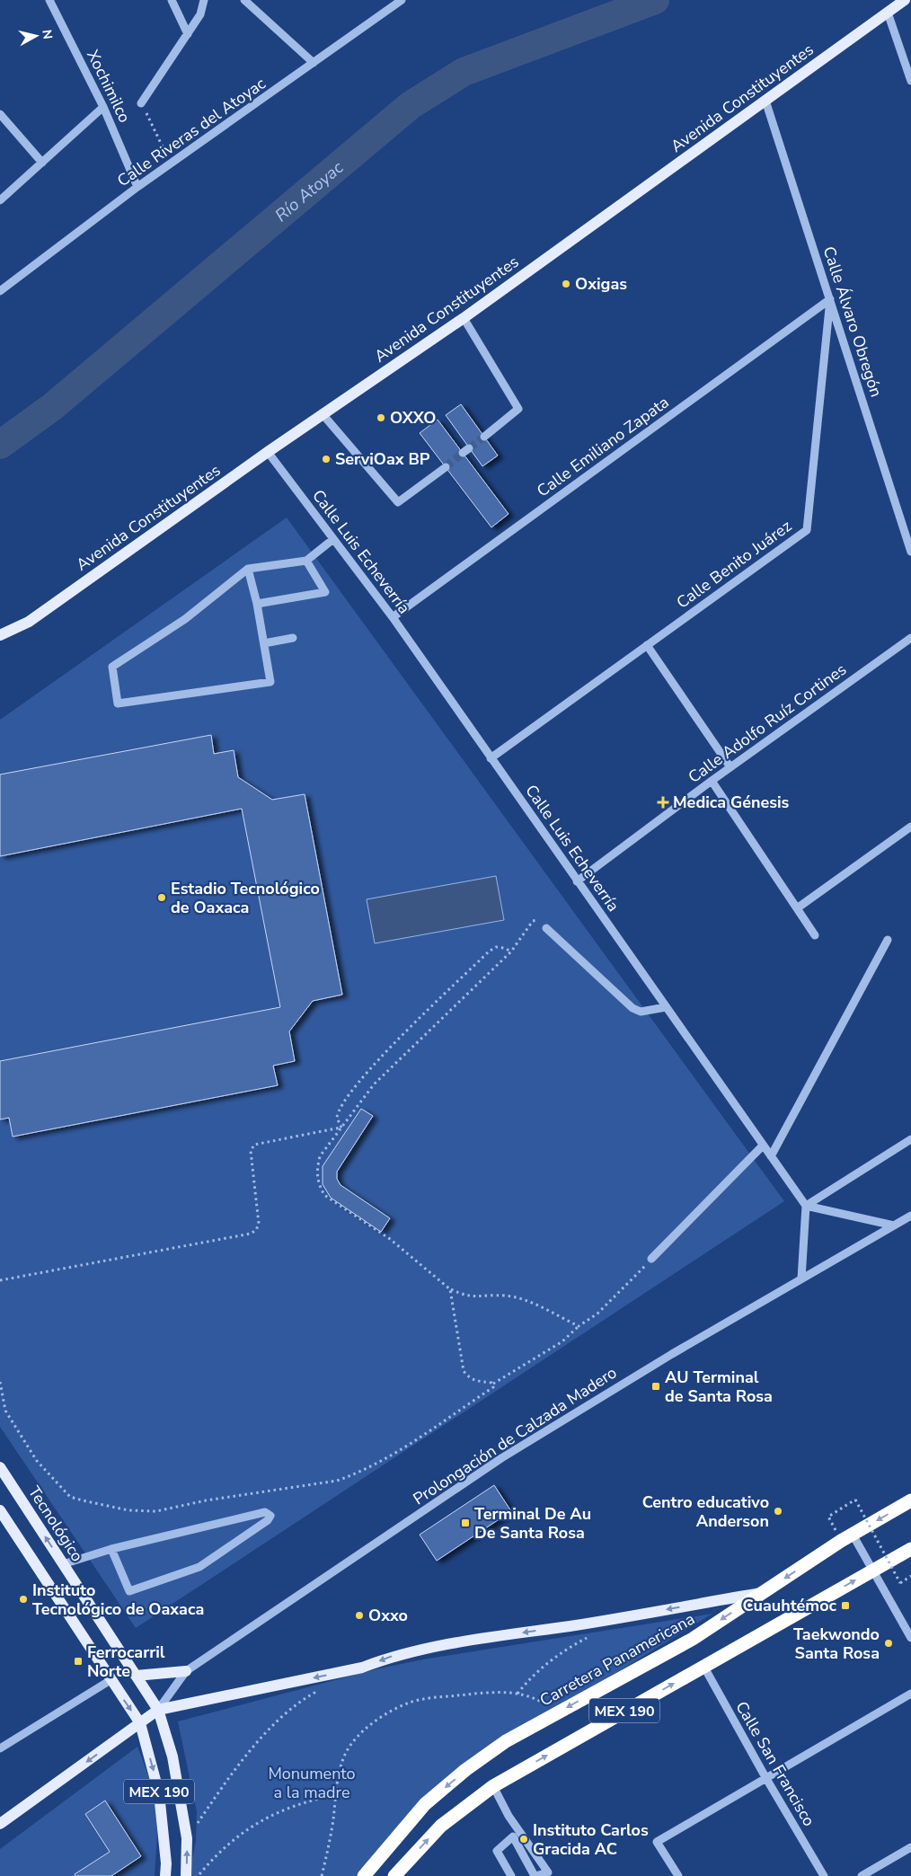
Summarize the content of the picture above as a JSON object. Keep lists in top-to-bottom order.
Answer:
{
  "streets": {
    "highway": ["Carretera Panamericana", "MEX 190"],
    "main road": ["Avenida Constituyentes", "Tecnológico"],
    "street": [
      "Xochimilco",
      "Calle Riveras del Atoyac",
      "Calle Álvaro Obregón",
      "Calle Emiliano Zapata",
      "Calle Luis Echeverría",
      "Calle Benito Juárez",
      "Calle Adolfo Ruíz Cortines",
      "Prolongación de Calzada Madero",
      "Calle San Francisco"
    ]
  },
  "crossings": [
    ["Xochimilco", "Calle Riveras del Atoyac"],
    ["Avenida Constituyentes", "Calle Álvaro Obregón"],
    ["Avenida Constituyentes", "Calle Luis Echeverría"],
    ["Calle Álvaro Obregón", "Calle Emiliano Zapata"],
    ["Calle Álvaro Obregón", "Calle Benito Juárez"],
    ["Calle Emiliano Zapata", "Calle Luis Echeverría"],
    ["Calle Emiliano Zapata", "Calle Benito Juárez"],
    ["Calle Luis Echeverría", "Calle Benito Juárez"],
    ["Calle Luis Echeverría", "Calle Adolfo Ruíz Cortines"],
    ["Prolongación de Calzada Madero", "Tecnológico"],
    ["Prolongación de Calzada Madero", "MEX 190"],
    ["Tecnológico", "MEX 190"],
    ["Carretera Panamericana", "MEX 190"],
    ["MEX 190", "Calle San Francisco"]
  ],
  "water": ["Río Atoyac"],
  "parks": ["Monumento a la madre"],
  "places": {
    "other": [
      "Oxigas",
      "OXXO",
      "ServiOax BP",
      "Estadio Tecnológico de Oaxaca",
      "Centro educativo Anderson",
      "Instituto Tecnológico de Oaxaca",
      "Oxxo",
      "Taekwondo Santa Rosa",
      "Instituto Carlos Gracida AC"
    ],
    "health": ["Medica Génesis"],
    "transit": [
      "AU Terminal de Santa Rosa",
      "Terminal De Au De Santa Rosa",
      "Cuauhtémoc",
      "Ferrocarril Norte"
    ]
  },
  "north": "right"
}
